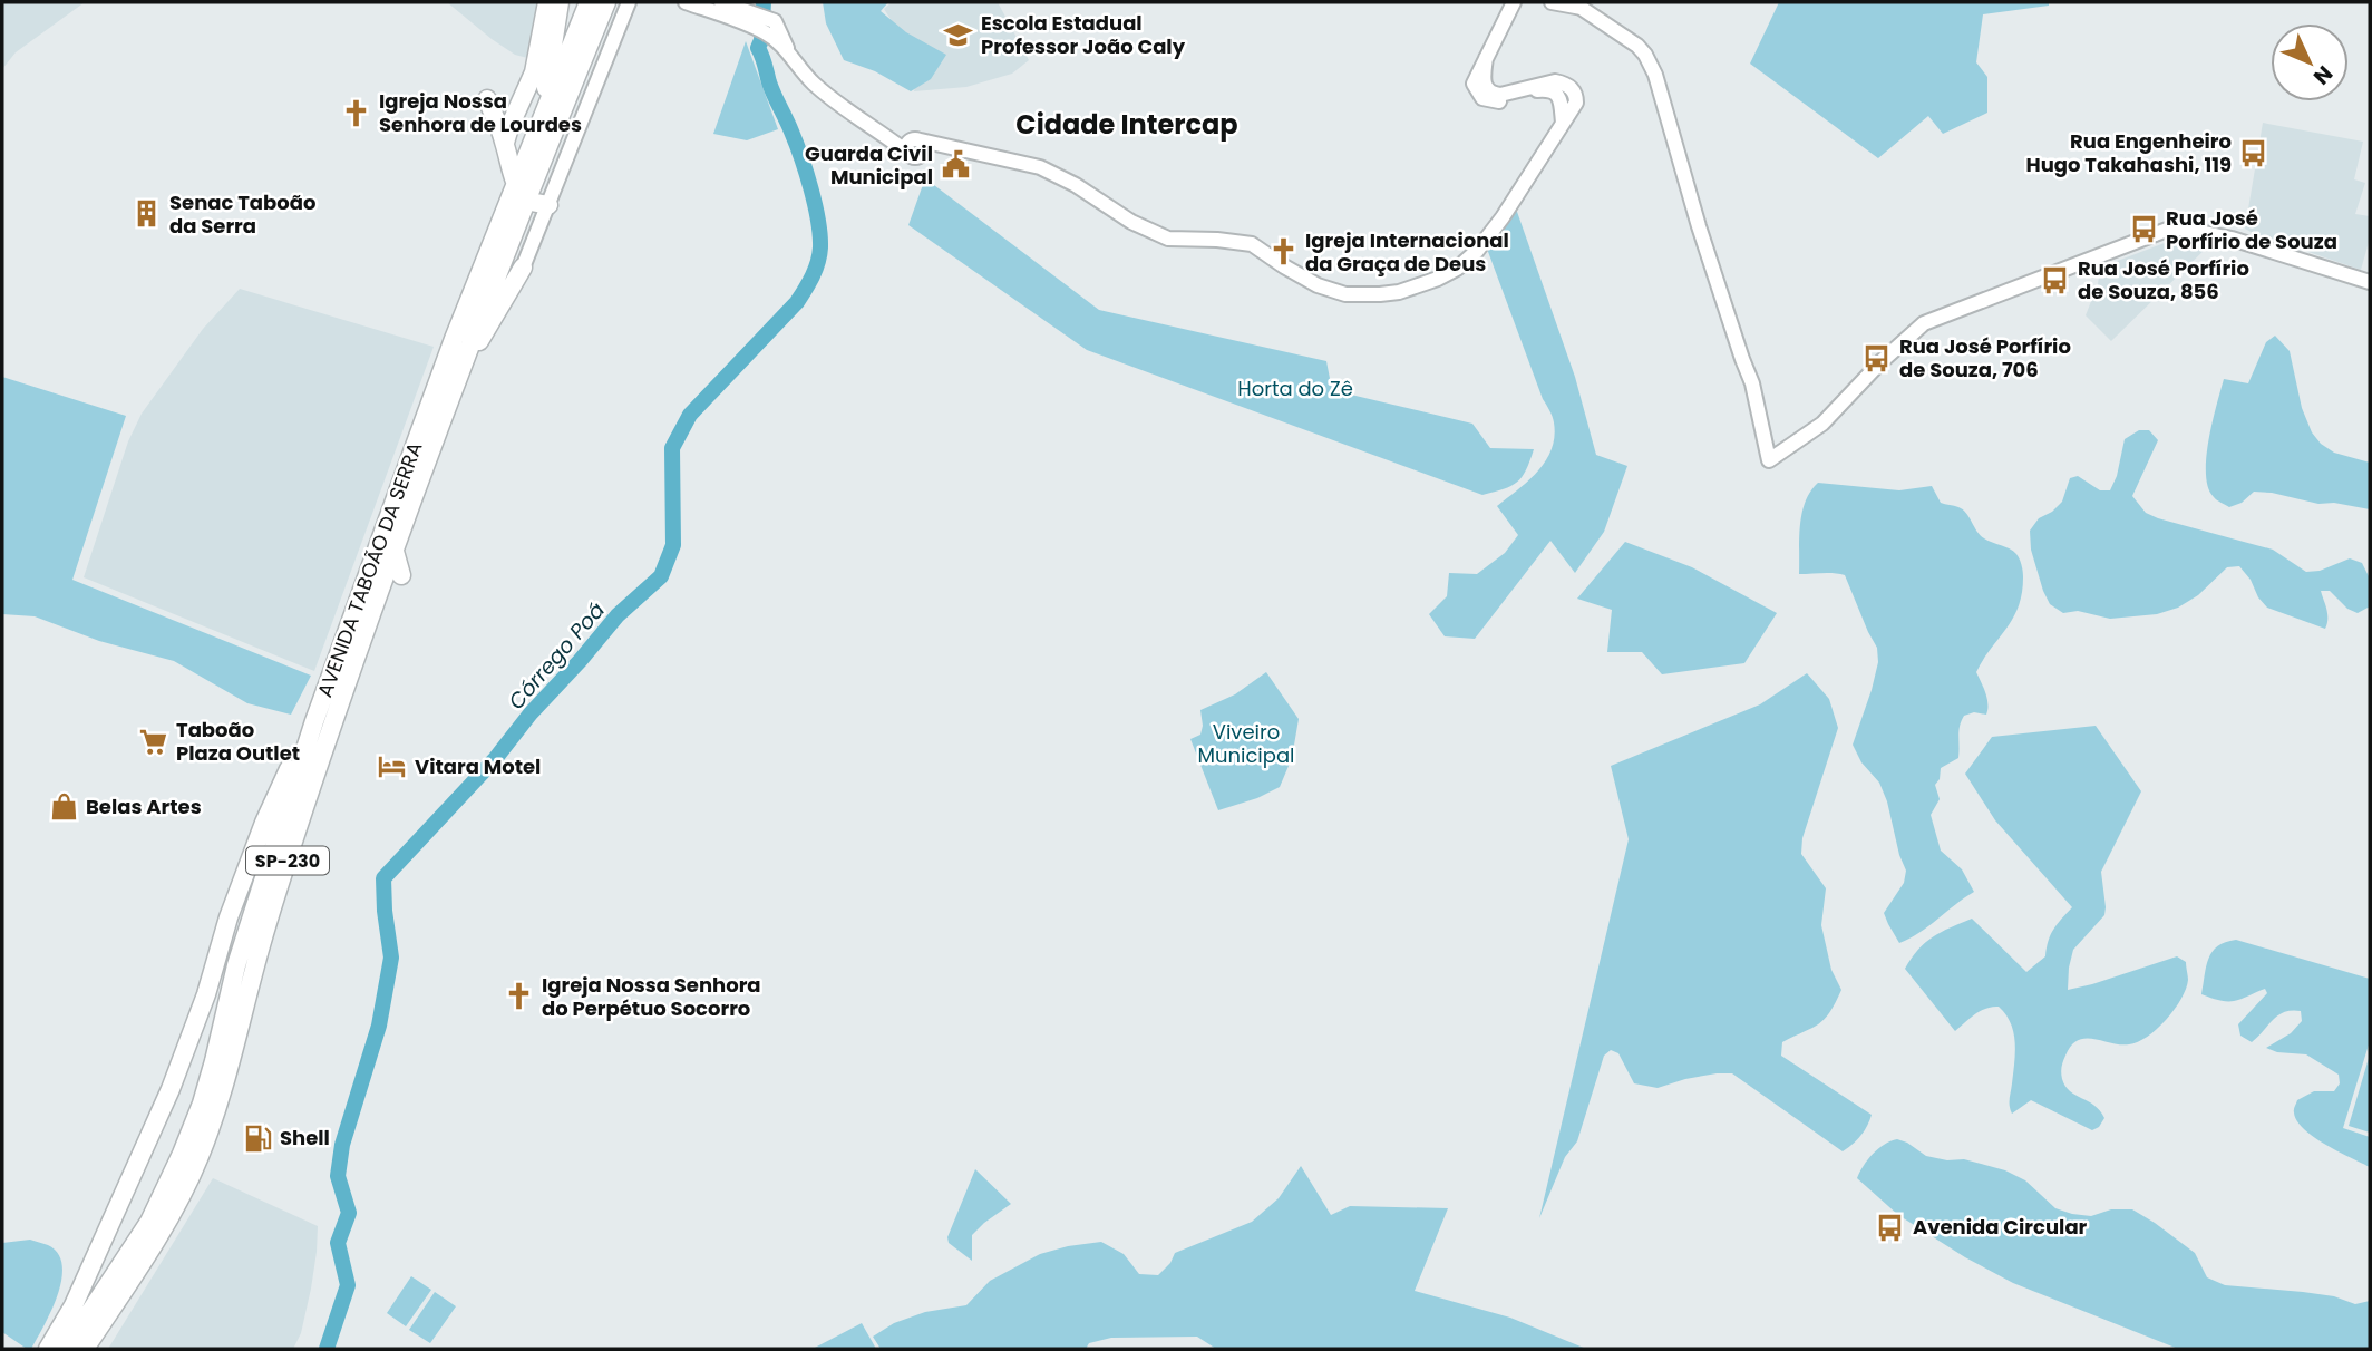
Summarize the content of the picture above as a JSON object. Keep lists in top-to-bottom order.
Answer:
{
  "streets": {
    "highway": ["AVENIDA TABOÃO DA SERRA", "SP-230"]
  },
  "districts": ["Cidade Intercap"],
  "water": ["Córrego Poá"],
  "parks": ["Horta do Zê", "Viveiro Municipal"],
  "places": {
    "school or university": ["Escola Estadual Professor João Caly"],
    "church": ["Igreja Nossa Senhora de Lourdes", "Igreja Internacional da Graça de Deus", "Igreja Nossa Senhora do Perpétuo Socorro"],
    "bus stop": [
      "Rua Engenheiro Hugo Takahashi, 119",
      "Rua José Porfírio de Souza",
      "Rua José Porfírio de Souza, 856",
      "Rua José Porfírio de Souza, 706",
      "Avenida Circular"
    ],
    "public building": ["Guarda Civil Municipal"],
    "building": ["Senac Taboão da Serra"],
    "supermarket": ["Taboão Plaza Outlet"],
    "hotel": ["Vitara Motel"],
    "shop": ["Belas Artes"],
    "fuel station": ["Shell"]
  },
  "north": "bottom right"
}
